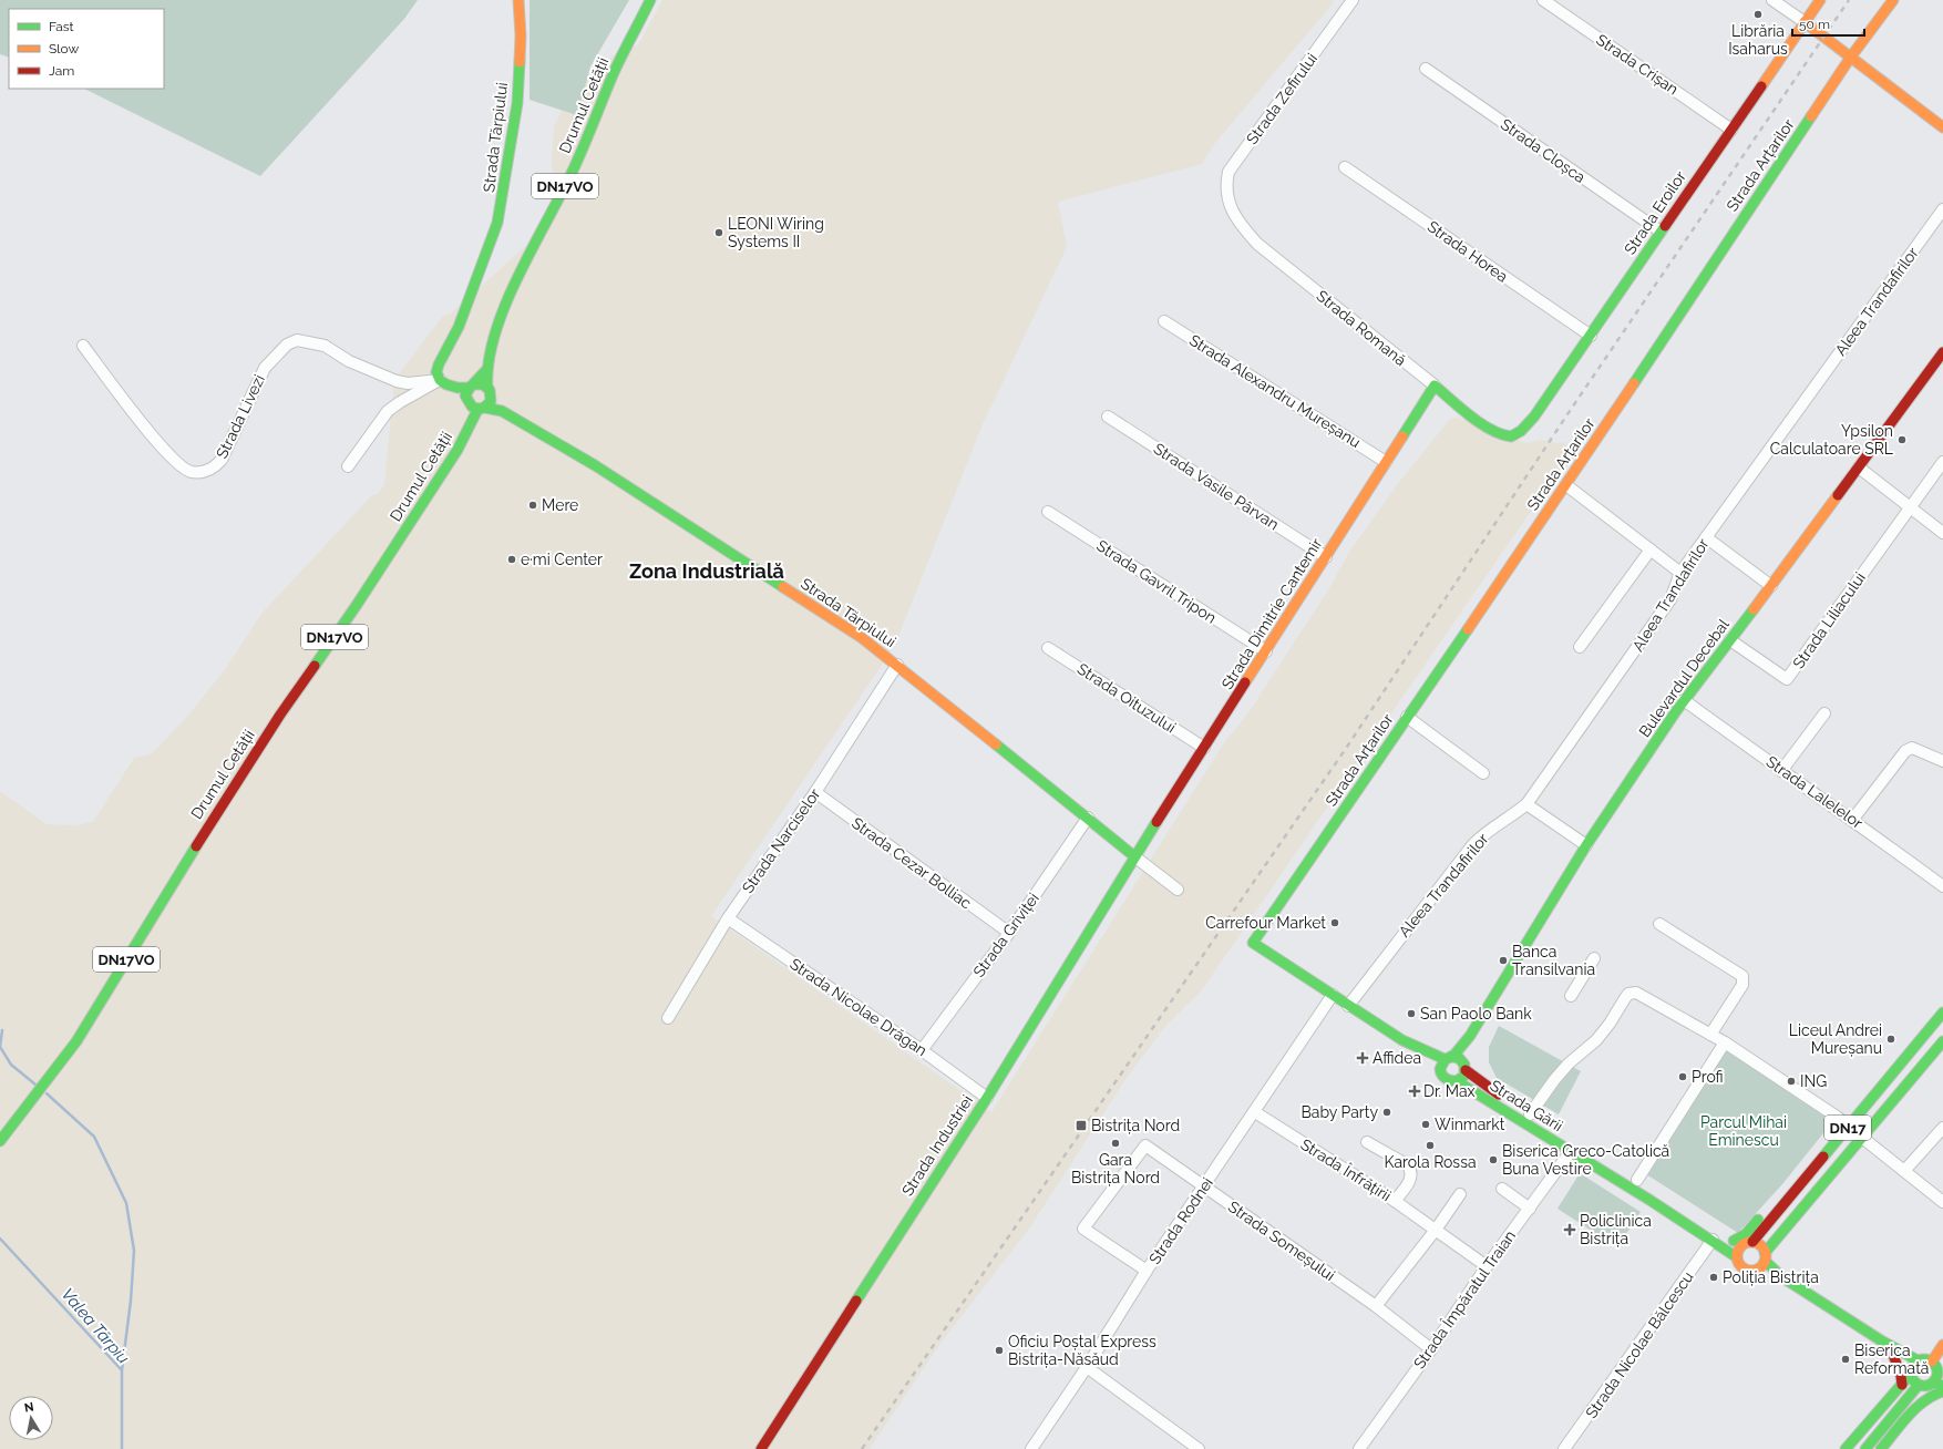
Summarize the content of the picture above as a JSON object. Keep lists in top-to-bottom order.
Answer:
{
  "streets": {
    "main road": [
      "Drumul Cetății",
      "Strada Tărpiului",
      "Strada Arțarilor",
      "DN17VO",
      "Strada Eroilor",
      "Strada Romană",
      "Strada Dimitrie Cantemir",
      "Bulevardul Decebal",
      "Strada Gării",
      "DN17",
      "Strada Industriei"
    ],
    "street": [
      "Strada Crișan",
      "Strada Zefirului",
      "Strada Cloșca",
      "Strada Horea",
      "Aleea Trandafirilor",
      "Strada Alexandru Mureșanu",
      "Strada Livezi",
      "Strada Vasile Pârvan",
      "Strada Gavril Tripon",
      "Strada Liliacului",
      "Strada Oituzului",
      "Strada Lalelelor",
      "Strada Narciselor",
      "Strada Cezar Bolliac",
      "Strada Griviței",
      "Strada Nicolae Drăgan",
      "Strada Înfrățirii",
      "Strada Rodnei",
      "Strada Someșului",
      "Strada Împăratul Traian",
      "Strada Nicolae Bălcescu"
    ]
  },
  "crossings": [
    ["Strada Crișan", "Strada Eroilor"],
    ["Strada Zefirului", "Strada Romană"],
    ["Drumul Cetății", "Strada Tărpiului"],
    ["Drumul Cetății", "DN17VO"],
    ["Drumul Cetății", "Strada Livezi"],
    ["Strada Tărpiului", "DN17VO"],
    ["Strada Tărpiului", "Strada Livezi"],
    ["Strada Tărpiului", "Strada Dimitrie Cantemir"],
    ["Strada Tărpiului", "Strada Narciselor"],
    ["Strada Tărpiului", "Strada Griviței"],
    ["Strada Tărpiului", "Strada Industriei"],
    ["Strada Cloșca", "Strada Eroilor"],
    ["Strada Arțarilor", "Strada Gării"],
    ["DN17VO", "Strada Livezi"],
    ["Strada Eroilor", "Strada Horea"],
    ["Strada Eroilor", "Strada Romană"],
    ["Aleea Trandafirilor", "Strada Gării"],
    ["Strada Romană", "Strada Dimitrie Cantemir"],
    ["Strada Alexandru Mureșanu", "Strada Dimitrie Cantemir"],
    ["Strada Vasile Pârvan", "Strada Dimitrie Cantemir"],
    ["Strada Gavril Tripon", "Strada Dimitrie Cantemir"],
    ["Strada Dimitrie Cantemir", "Strada Oituzului"],
    ["Strada Dimitrie Cantemir", "Strada Industriei"],
    ["Strada Liliacului", "Bulevardul Decebal"],
    ["Bulevardul Decebal", "Strada Lalelelor"],
    ["Bulevardul Decebal", "Strada Gării"],
    ["Strada Narciselor", "Strada Cezar Bolliac"],
    ["Strada Narciselor", "Strada Nicolae Drăgan"],
    ["Strada Cezar Bolliac", "Strada Griviței"],
    ["Strada Griviței", "Strada Nicolae Drăgan"],
    ["Strada Nicolae Drăgan", "Strada Industriei"],
    ["Strada Gării", "DN17"],
    ["Strada Gării", "Strada Rodnei"],
    ["Strada Gării", "Strada Împăratul Traian"],
    ["Strada Gării", "Strada Nicolae Bălcescu"],
    ["Strada Înfrățirii", "Strada Rodnei"],
    ["Strada Înfrățirii", "Strada Împăratul Traian"],
    ["Strada Rodnei", "Strada Someșului"],
    ["Strada Someșului", "Strada Împăratul Traian"]
  ],
  "districts": ["Zona Industrială"],
  "water": ["Valea Tărpiu"],
  "parks": ["Parcul Mihai Eminescu"],
  "places": {
    "other": [
      "Librăria Isaharus",
      "LEONI Wiring Systems II",
      "Ypsilon Calculatoare SRL",
      "Mere",
      "e·mi Center",
      "Carrefour Market",
      "Banca Transilvania",
      "San Paolo Bank",
      "Liceul Andrei Mureșanu",
      "Profi",
      "ING",
      "Baby Party",
      "Winmarkt",
      "Gara Bistrița Nord",
      "Karola Rossa",
      "Biserica Greco-Catolică Buna Vestire",
      "Poliția Bistrița",
      "Oficiu Poștal Express Bistrița-Năsăud",
      "Biserica Reformată"
    ],
    "health": ["Affidea", "Dr. Max", "Policlinica Bistrița"],
    "transit": ["Bistrița Nord"]
  },
  "legend": ["Fast", "Slow", "Jam"],
  "scale_bar": "50 m",
  "north": "top"
}
